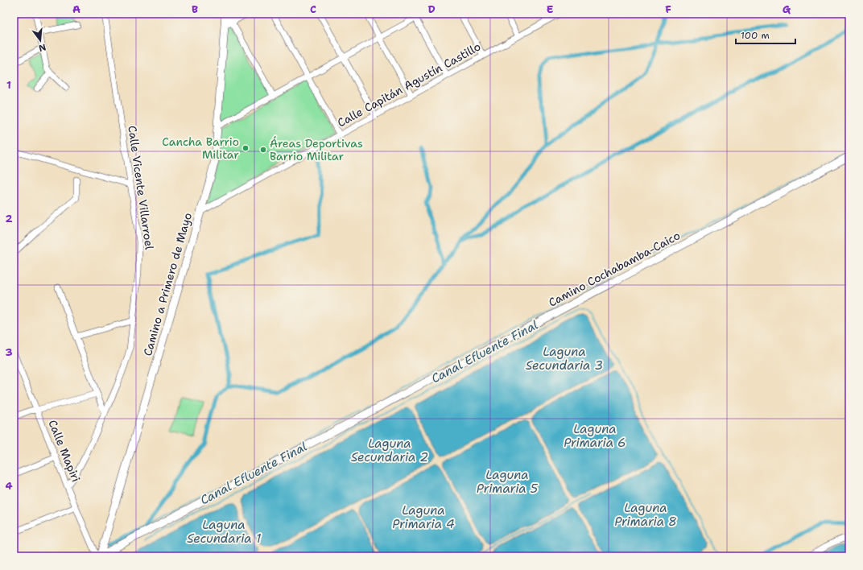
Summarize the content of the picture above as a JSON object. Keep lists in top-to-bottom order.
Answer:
{
  "streets": {
    "main road": ["Camino Cochabamba-Caico", "Camino a Primero de Mayo"],
    "street": ["Calle Capitán Agustín Castillo", "Calle Vicente Villarroel", "Calle Mapiri"]
  },
  "crossings": [
    ["Calle Capitán Agustín Castillo", "Camino a Primero de Mayo"],
    ["Calle Vicente Villarroel", "Calle Mapiri"],
    ["Camino Cochabamba-Caico", "Camino a Primero de Mayo"],
    ["Camino Cochabamba-Caico", "Calle Mapiri"],
    ["Camino a Primero de Mayo", "Calle Mapiri"]
  ],
  "water": [
    "Canal Efluente Final",
    "Laguna Secundaria 3",
    "Laguna Primaria 6",
    "Laguna Secundaria 2",
    "Laguna Primaria 5",
    "Laguna Primaria 8",
    "Laguna Primaria 4",
    "Laguna Secundaria 1"
  ],
  "places": ["Cancha Barrio Militar", "Áreas Deportivas Barrio Militar"],
  "scale_bar": "100 m",
  "north": "bottom",
  "grid": {
    "columns": [
      "A",
      "B",
      "C",
      "D",
      "E",
      "F",
      "G"
    ],
    "rows": [
      "1",
      "2",
      "3",
      "4"
    ]
  }
}
